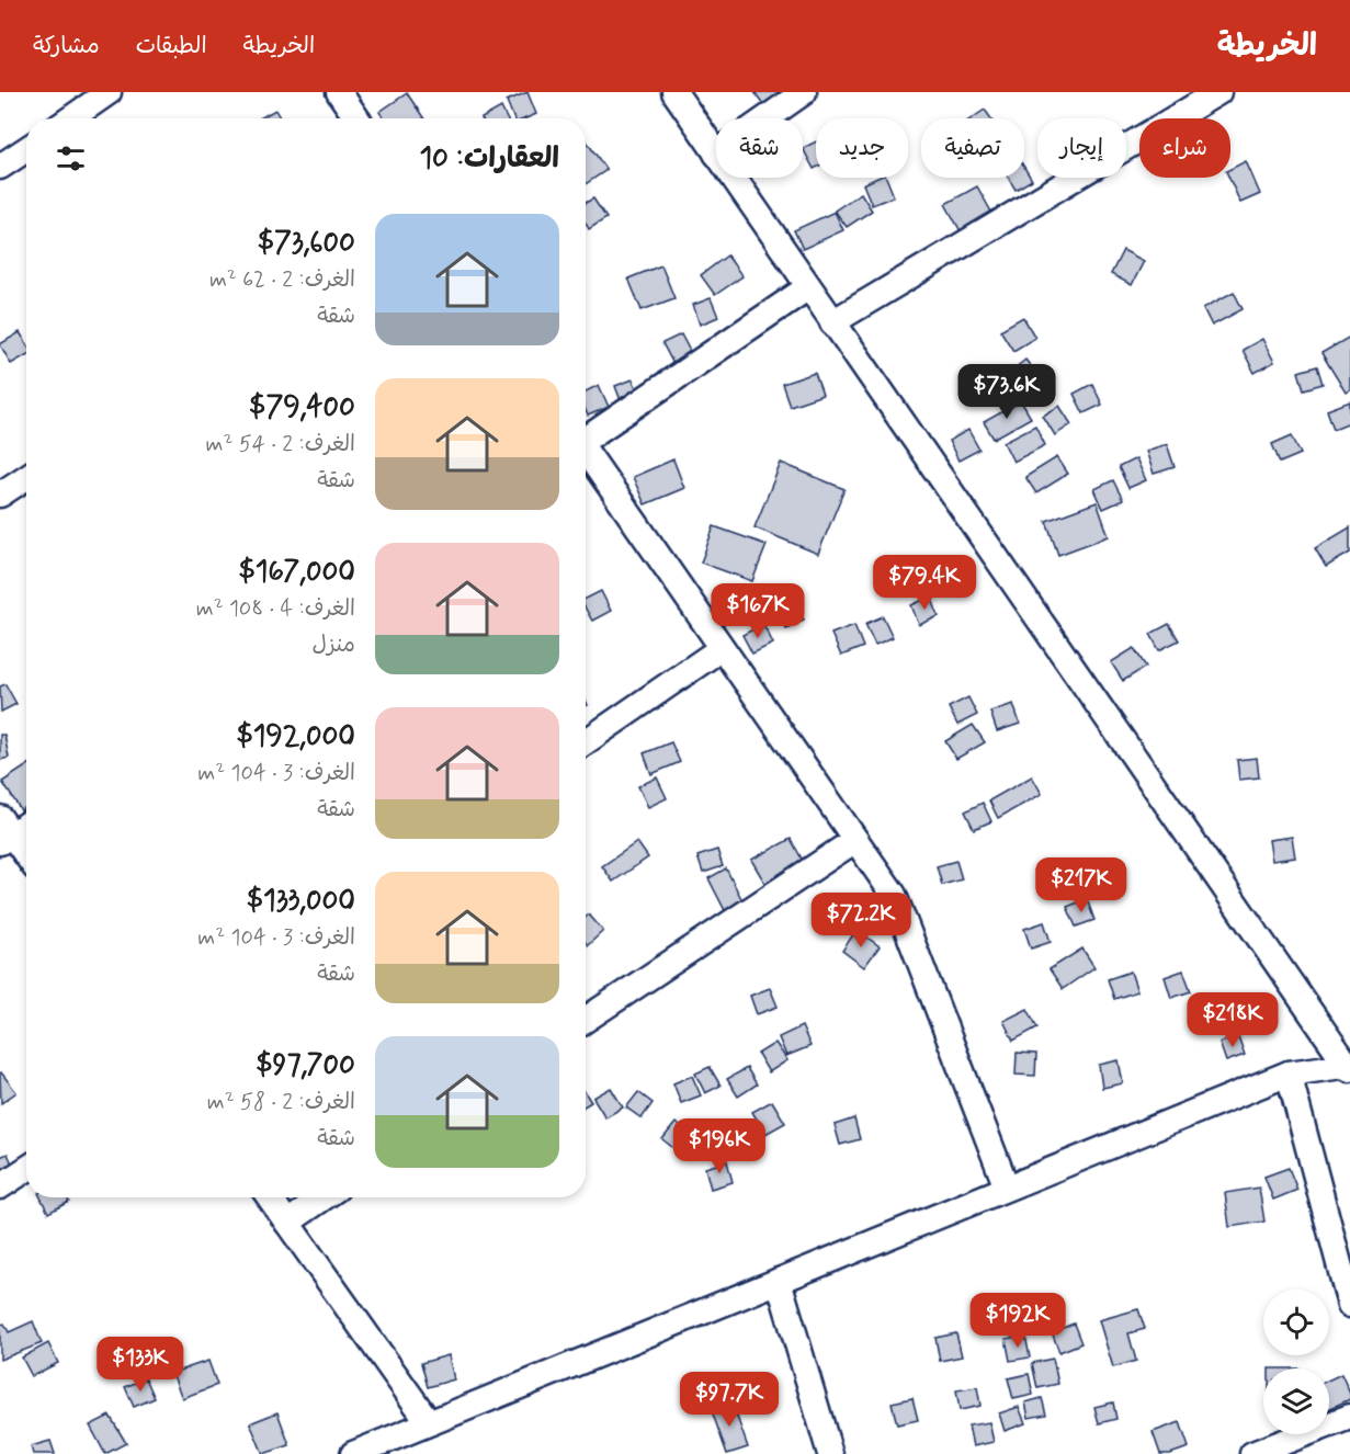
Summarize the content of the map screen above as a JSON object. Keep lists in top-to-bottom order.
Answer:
{
  "page": {
    "header": "الخريطة",
    "nav": ["الخريطة", "الطبقات", "مشاركة"],
    "chip": [
      "شراء",
      "إيجار",
      "تصفية",
      "جديد",
      "شقة"
    ],
    "heading": "العقارات: 10",
    "list": [
      {
        "name": "$73,600",
        "note": "الغرف: 2 · 62 m² · شقة"
      },
      {
        "name": "$79,400",
        "note": "الغرف: 2 · 54 m² · شقة"
      },
      {
        "name": "$167,000",
        "note": "الغرف: 4 · 108 m² · منزل"
      },
      {
        "name": "$192,000",
        "note": "الغرف: 3 · 104 m² · شقة"
      },
      {
        "name": "$133,000",
        "note": "الغرف: 3 · 104 m² · شقة"
      },
      {
        "name": "$97,700",
        "note": "الغرف: 2 · 58 m² · شقة"
      }
    ],
    "price": [
      "$73.6K",
      "$79.4K",
      "$167K",
      "$217K",
      "$72.2K",
      "$218K",
      "$196K",
      "$192K",
      "$133K",
      "$97.7K"
    ]
  }
}
